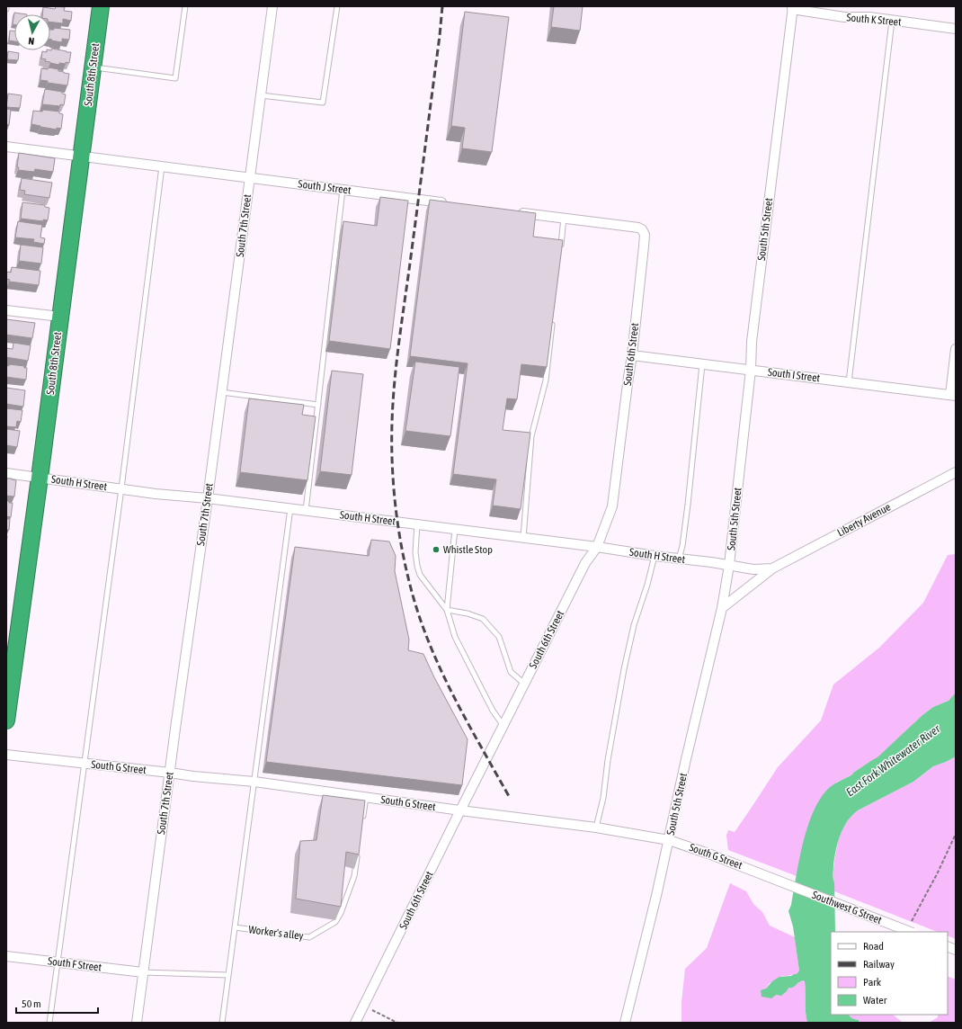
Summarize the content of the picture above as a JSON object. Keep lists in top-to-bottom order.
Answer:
{
  "streets": {
    "highway": ["South 8th Street"],
    "street": [
      "South K Street",
      "South J Street",
      "South 7th Street",
      "South 5th Street",
      "South 6th Street",
      "South I Street",
      "South H Street",
      "Liberty Avenue",
      "South G Street",
      "Southwest G Street",
      "South F Street"
    ],
    "lane": ["Worker's alley"]
  },
  "crossings": [
    ["South K Street", "South 5th Street"],
    ["South 8th Street", "South J Street"],
    ["South 8th Street", "South H Street"],
    ["South J Street", "South 7th Street"],
    ["South 7th Street", "South H Street"],
    ["South 7th Street", "South G Street"],
    ["South 7th Street", "South F Street"],
    ["South 5th Street", "South I Street"],
    ["South 5th Street", "South H Street"],
    ["South 5th Street", "Liberty Avenue"],
    ["South 5th Street", "South G Street"],
    ["South 6th Street", "South I Street"],
    ["South 6th Street", "South H Street"],
    ["South 6th Street", "South G Street"],
    ["South H Street", "Liberty Avenue"],
    ["South G Street", "Southwest G Street"]
  ],
  "water": ["East Fork Whitewater River"],
  "places": ["Whistle Stop"],
  "legend": [
    "Road",
    "Railway",
    "Park",
    "Water"
  ],
  "scale_bar": "50 m",
  "north": "bottom"
}
